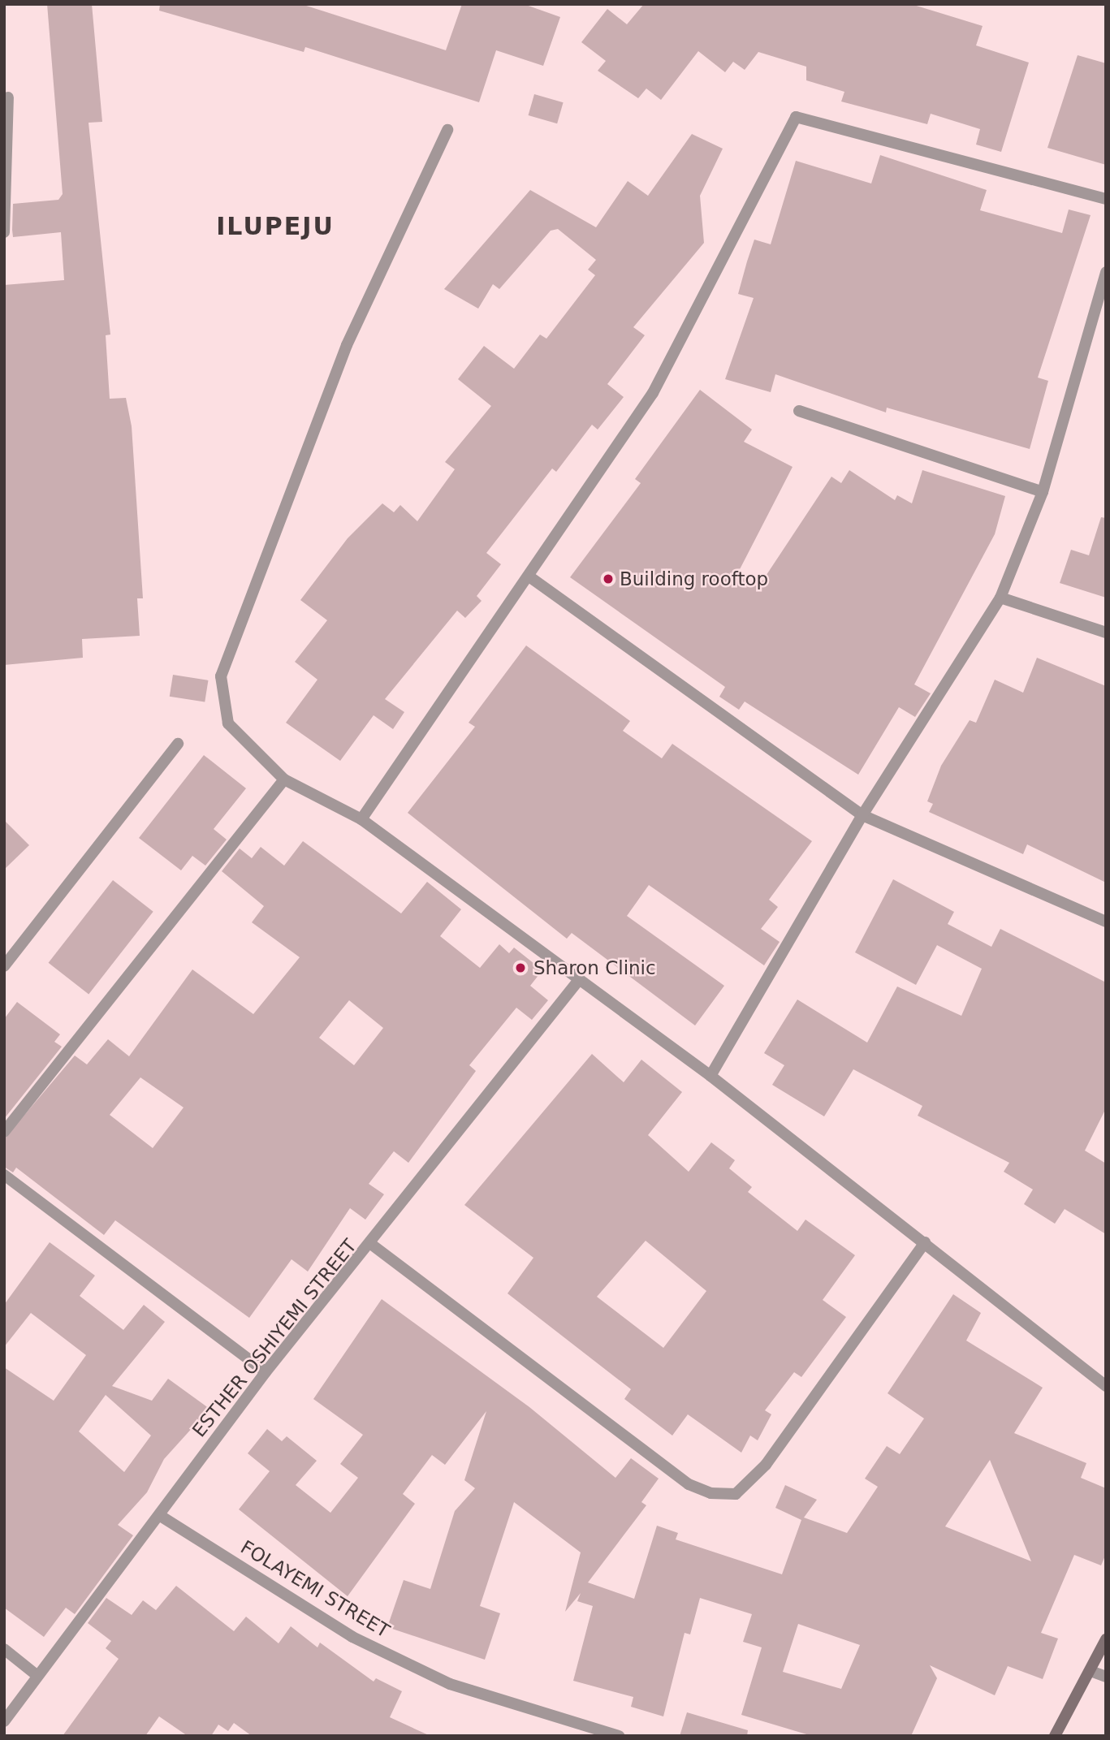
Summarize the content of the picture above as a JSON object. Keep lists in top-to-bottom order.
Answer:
{
  "streets": {
    "street": ["ESTHER OSHIYEMI STREET", "FOLAYEMI STREET"]
  },
  "crossings": [
    ["ESTHER OSHIYEMI STREET", "FOLAYEMI STREET"]
  ],
  "districts": ["ILUPEJU"],
  "places": ["Building rooftop", "Sharon Clinic"]
}
